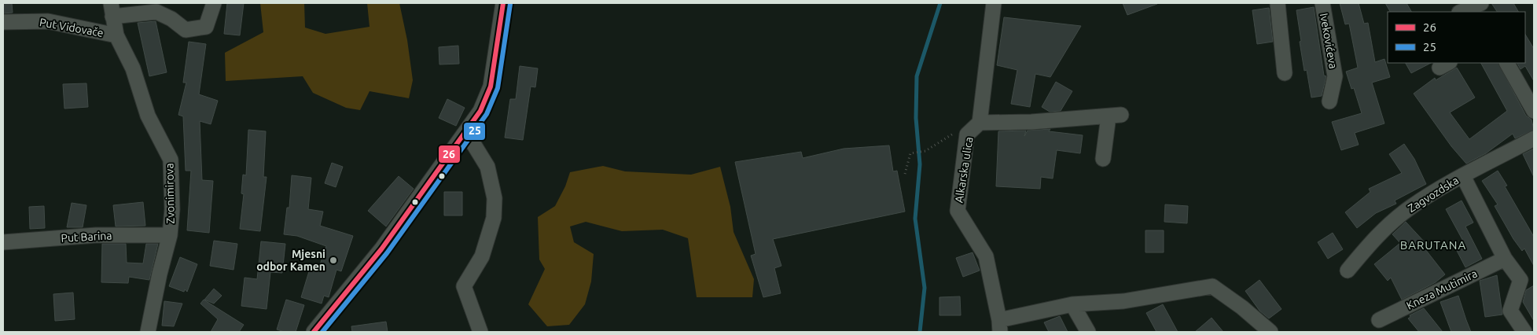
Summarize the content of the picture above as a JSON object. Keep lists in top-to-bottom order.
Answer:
{
  "streets": {
    "street": [
      "Put Vidovače",
      "Ivekovićeva",
      "Alkarska ulica",
      "Zvonimirova",
      "Zagvozdska",
      "Put Barina",
      "Kneza Mutimira"
    ]
  },
  "crossings": [
    ["Put Vidovače", "Zvonimirova"],
    ["Zvonimirova", "Put Barina"]
  ],
  "districts": ["BARUTANA"],
  "places": ["Mjesni odbor Kamen"],
  "lines": ["transit line 26", "transit line 25"],
  "legend": ["26", "25"]
}
